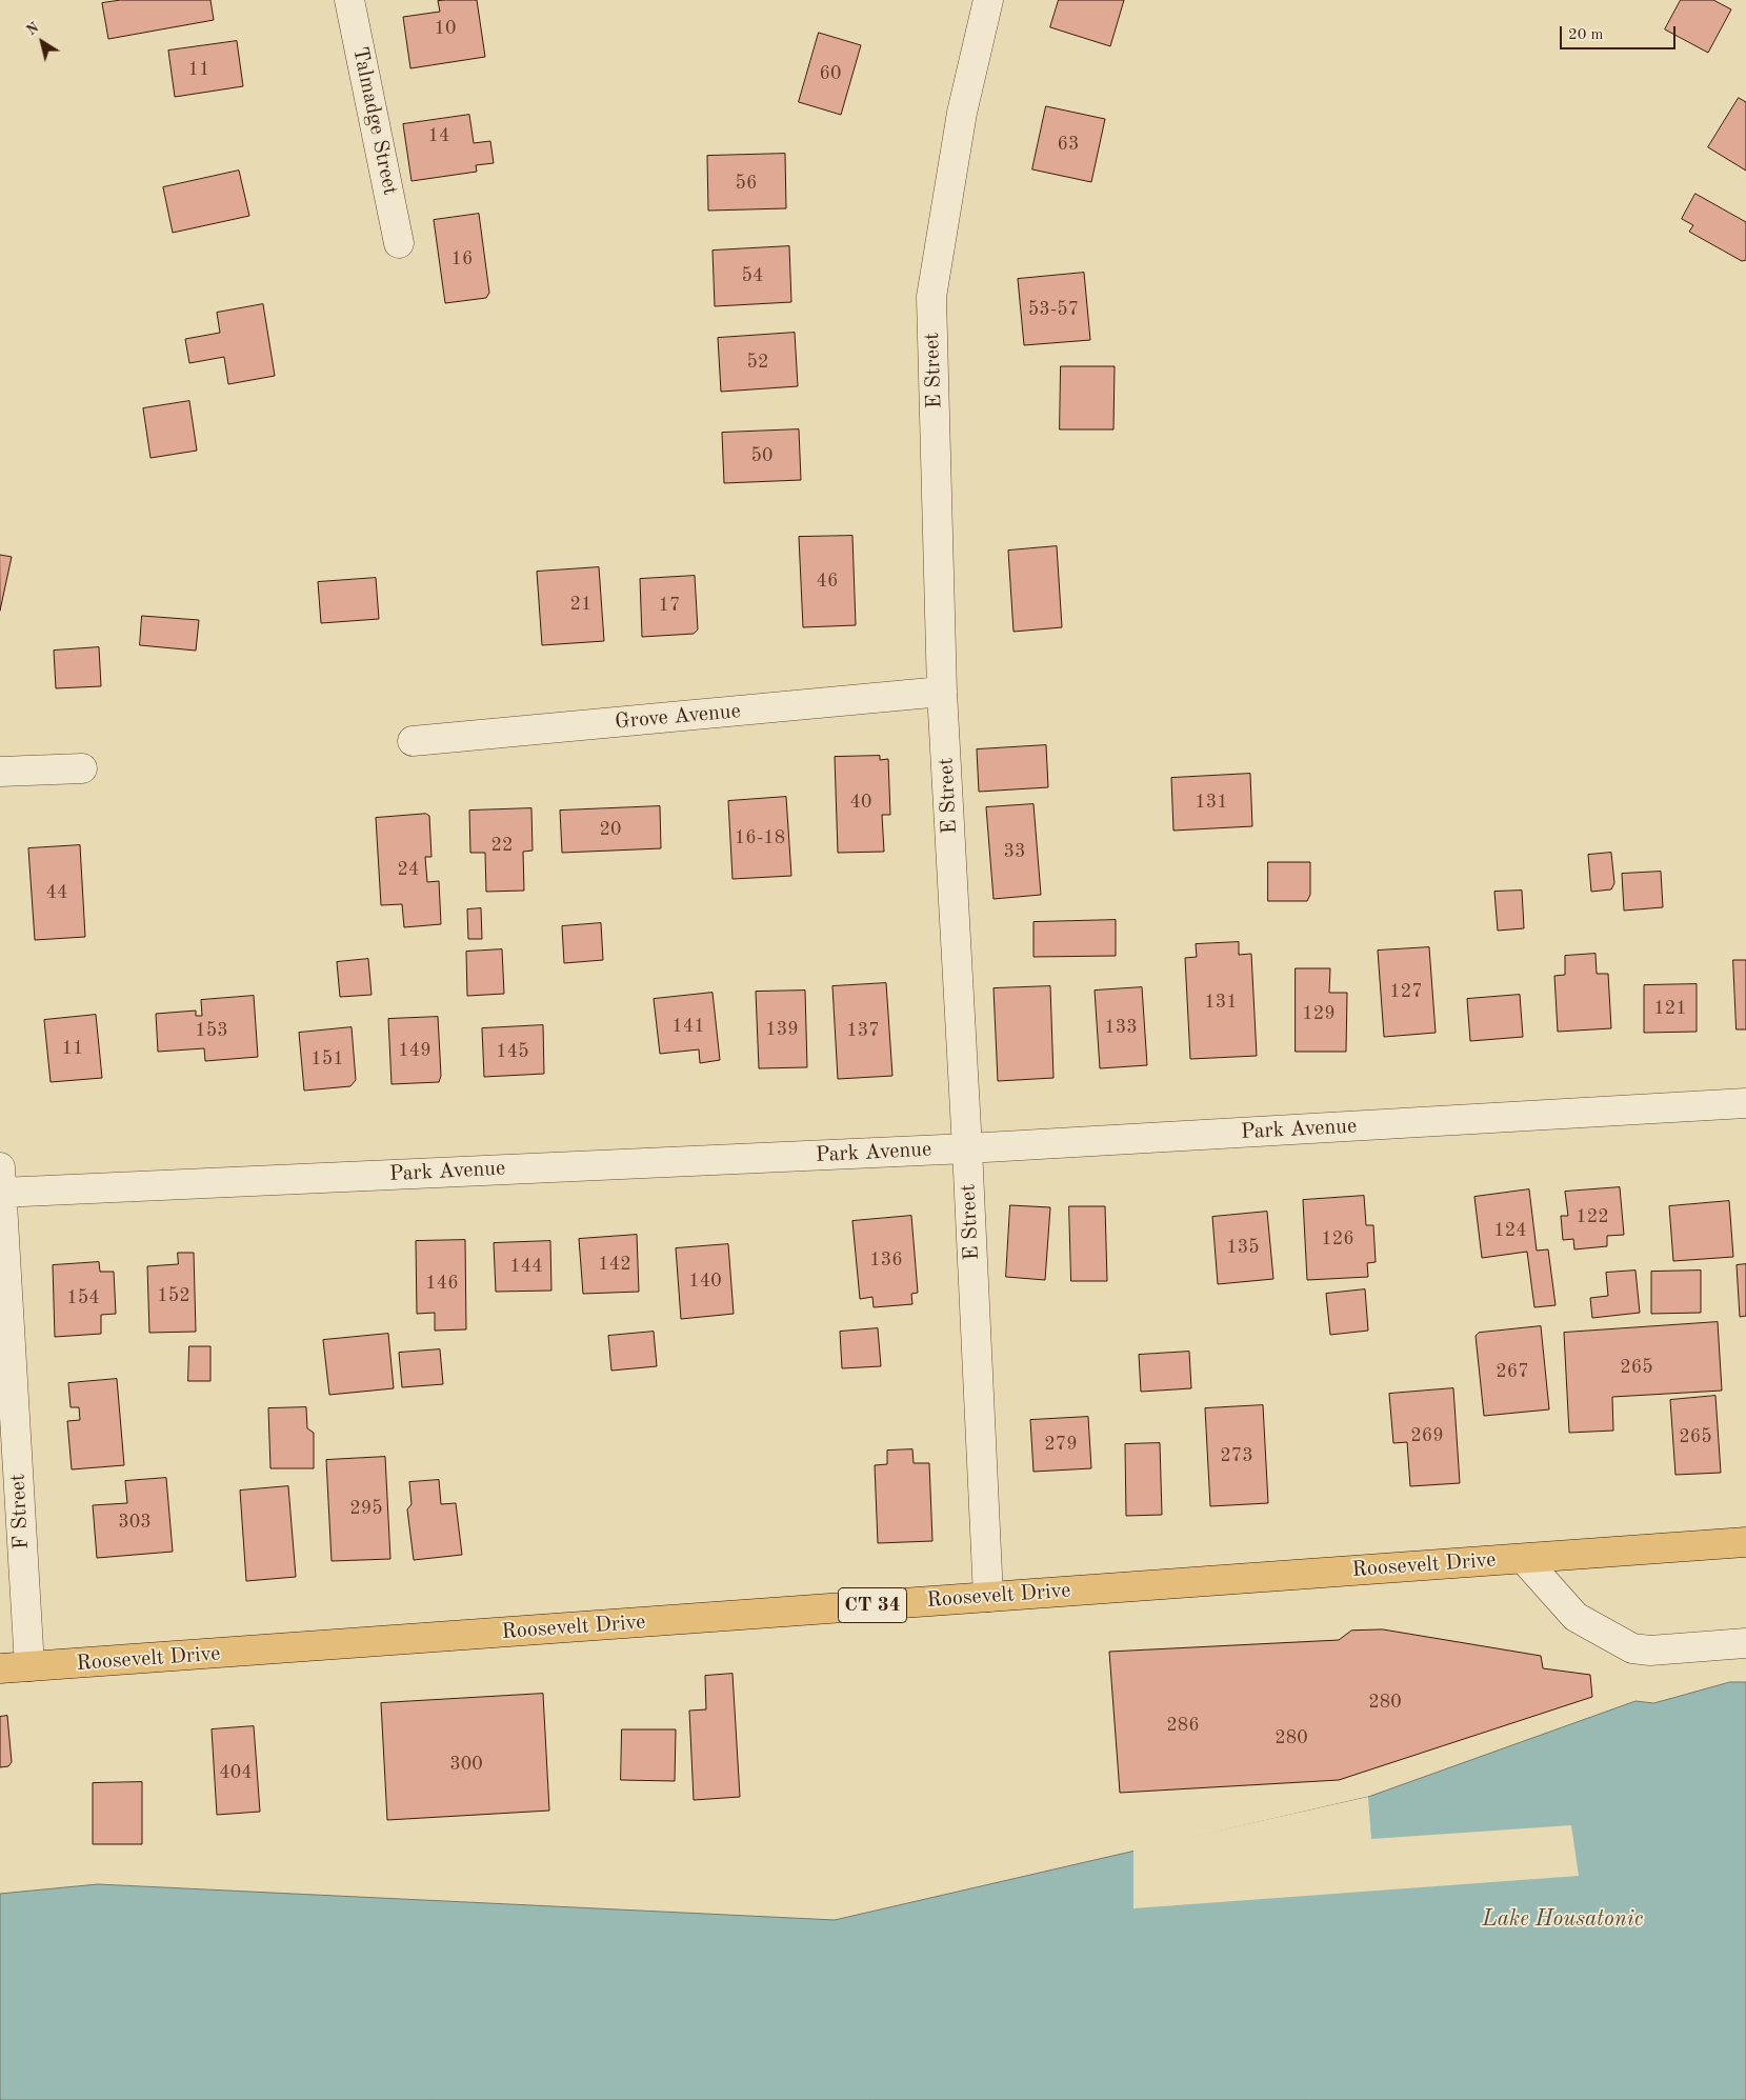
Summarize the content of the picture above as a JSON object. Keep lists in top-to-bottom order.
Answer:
{
  "streets": {
    "main road": ["Roosevelt Drive", "CT 34"],
    "street": [
      "Talmadge Street",
      "E Street",
      "Grove Avenue",
      "Park Avenue",
      "F Street"
    ]
  },
  "crossings": [
    ["E Street", "Grove Avenue"],
    ["E Street", "Park Avenue"],
    ["E Street", "Roosevelt Drive"],
    ["Park Avenue", "F Street"],
    ["F Street", "Roosevelt Drive"]
  ],
  "water": ["Lake Housatonic"],
  "house_numbers": [
    "10",
    "11",
    "60",
    "14",
    "63",
    "56",
    "16",
    "54",
    "53-57",
    "52",
    "50",
    "46",
    "21",
    "17",
    "40",
    "131",
    "20",
    "16-18",
    "22",
    "33",
    "24",
    "44",
    "127",
    "131",
    "121",
    "129",
    "141",
    "133",
    "139",
    "153",
    "137",
    "11",
    "149",
    "145",
    "151",
    "122",
    "124",
    "126",
    "135",
    "136",
    "142",
    "144",
    "140",
    "146",
    "152",
    "154",
    "265",
    "267",
    "269",
    "265",
    "279",
    "273",
    "295",
    "303",
    "280",
    "286",
    "280",
    "300",
    "404"
  ],
  "scale_bar": "20 m",
  "north": "top left"
}
